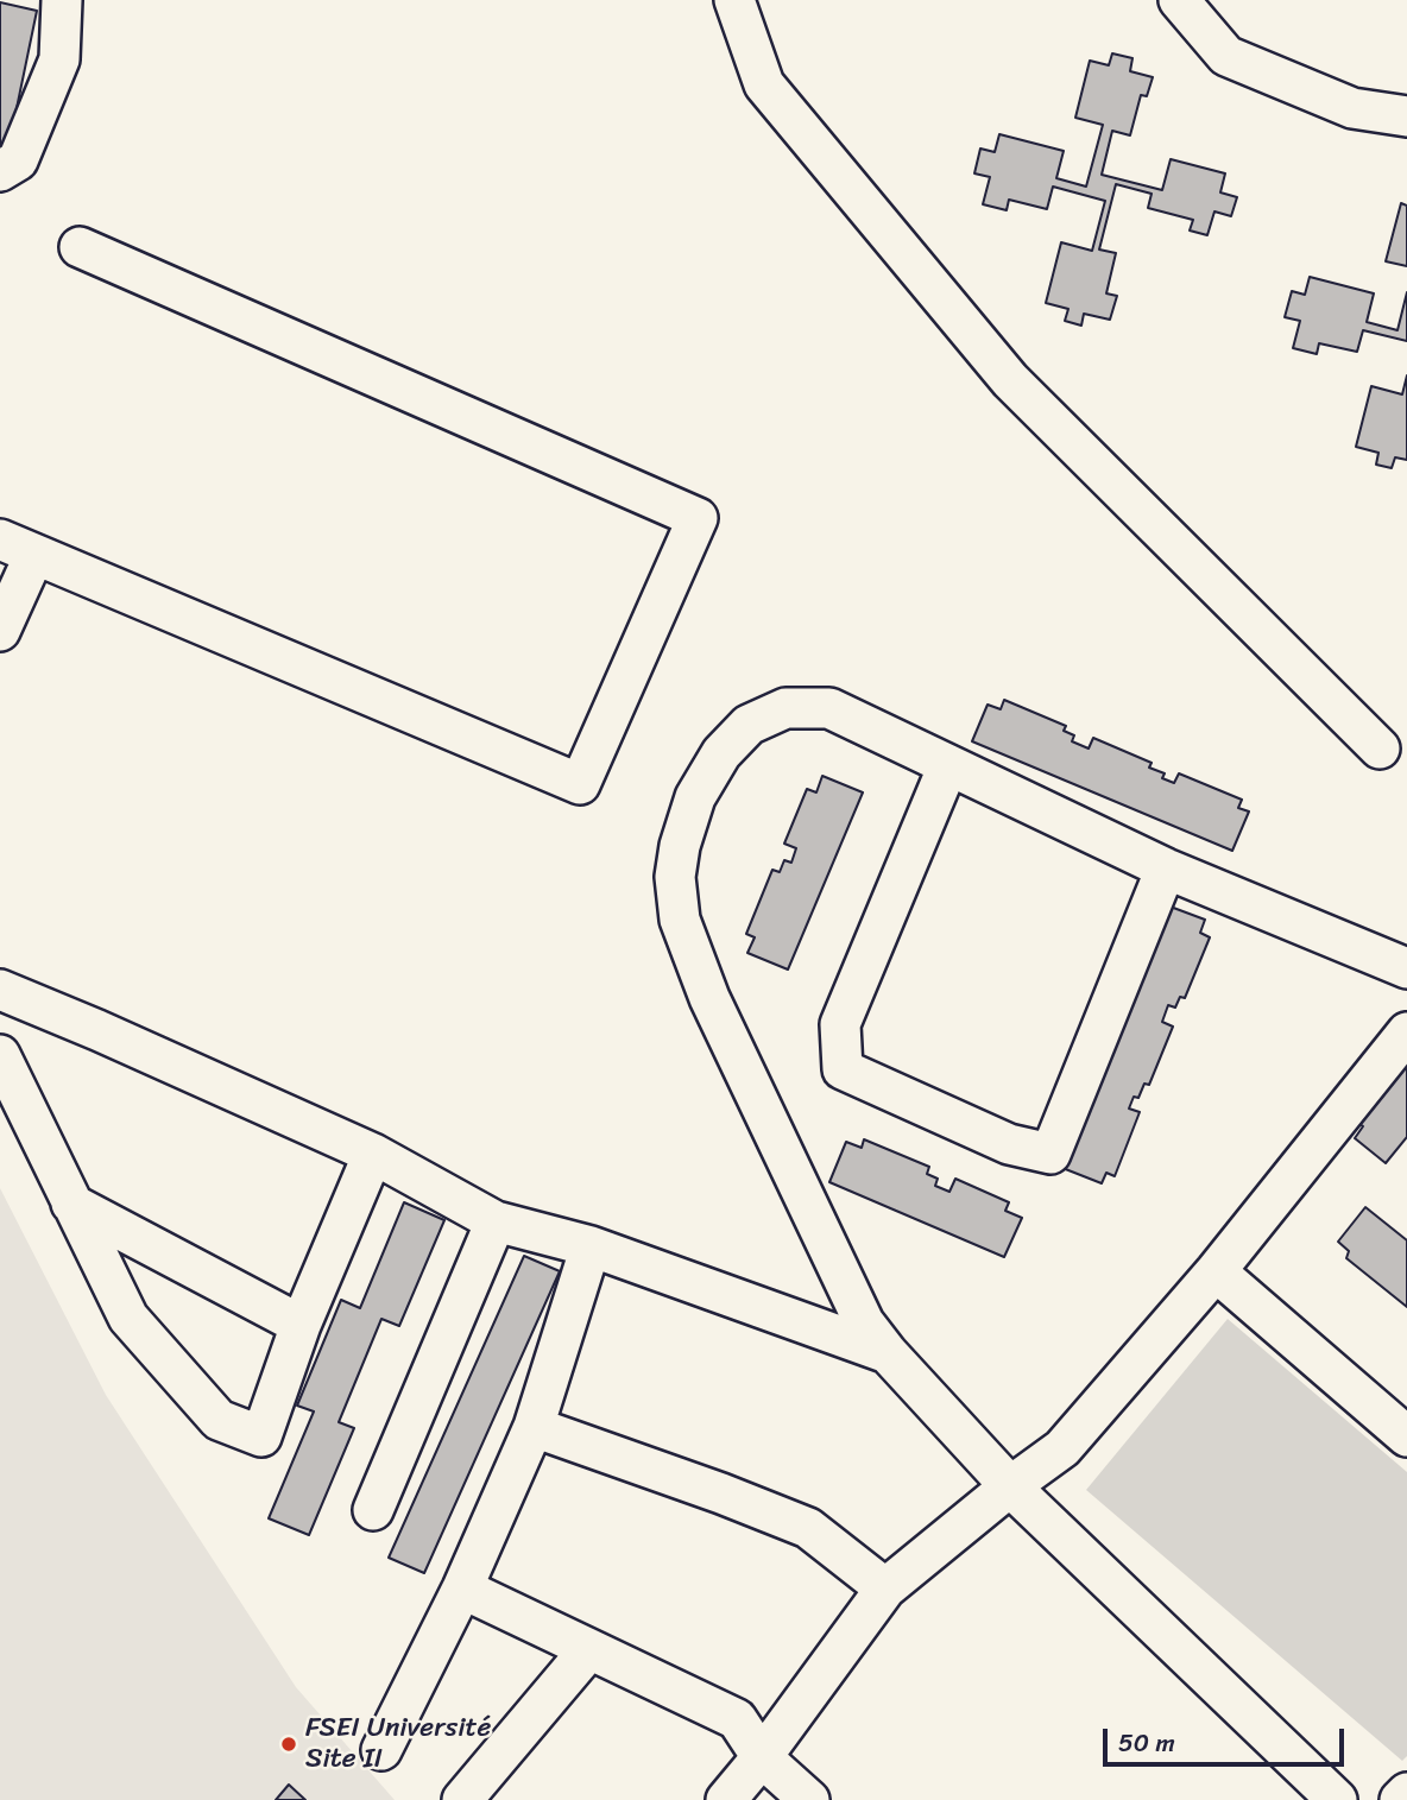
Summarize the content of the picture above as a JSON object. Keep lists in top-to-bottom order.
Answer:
{
  "places": ["FSEI Université Site II"],
  "scale_bar": "50 m"
}
